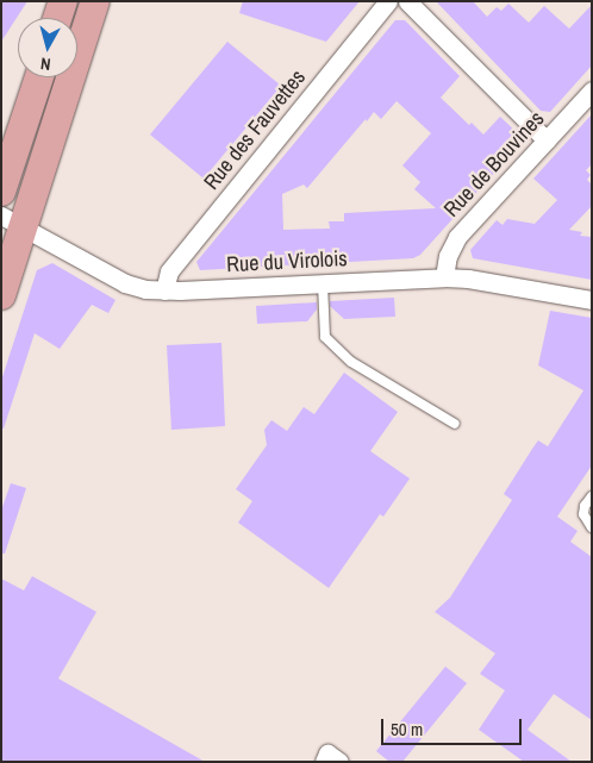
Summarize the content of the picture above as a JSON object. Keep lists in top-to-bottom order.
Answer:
{
  "streets": {
    "street": ["Rue des Fauvettes", "Rue de Bouvines", "Rue du Virolois"]
  },
  "crossings": [
    ["Rue des Fauvettes", "Rue du Virolois"],
    ["Rue de Bouvines", "Rue du Virolois"]
  ],
  "scale_bar": "50 m",
  "north": "bottom"
}
